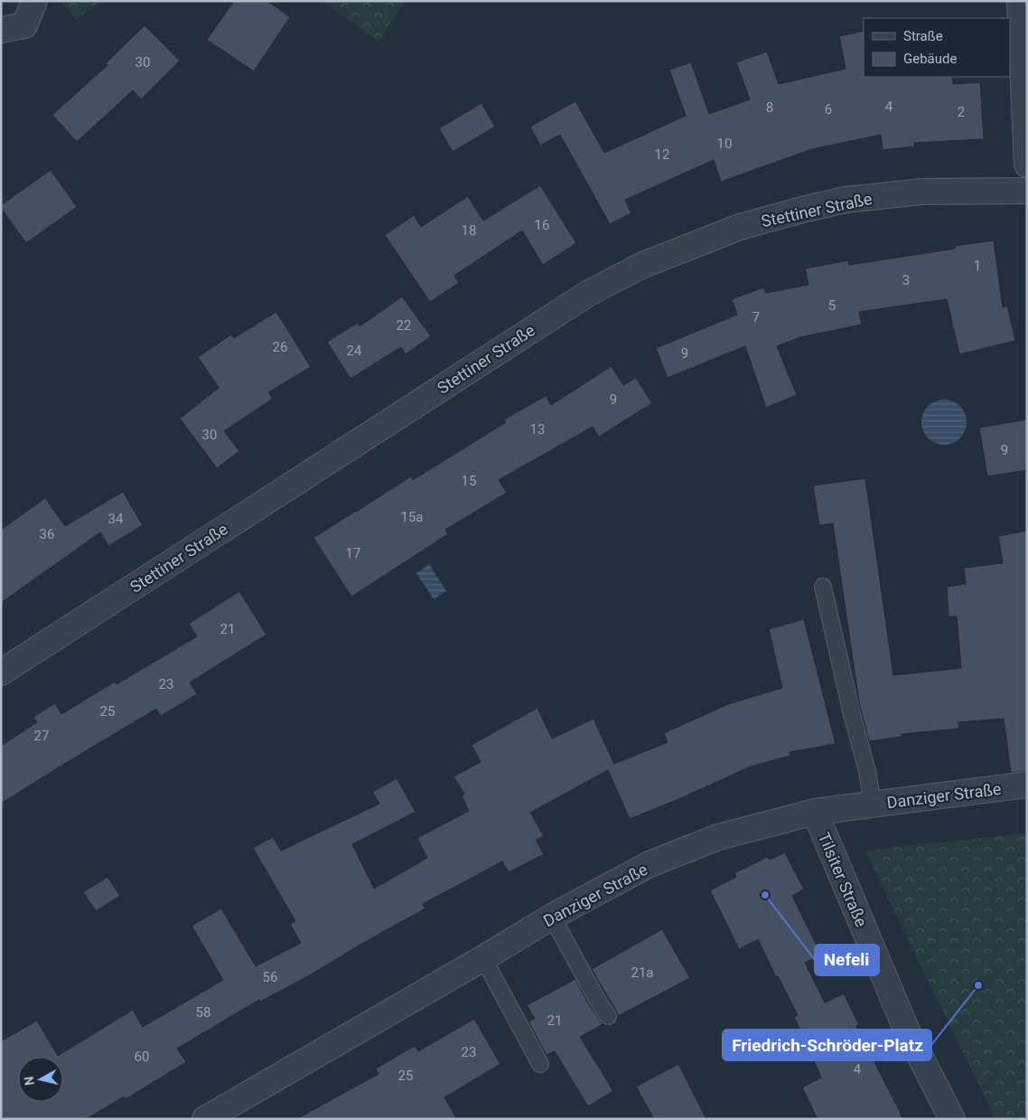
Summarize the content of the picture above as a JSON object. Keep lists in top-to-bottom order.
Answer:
{
  "streets": {
    "street": ["Stettiner Straße", "Danziger Straße", "Tilsiter Straße"]
  },
  "crossings": [
    ["Danziger Straße", "Tilsiter Straße"]
  ],
  "places": ["Nefeli", "Friedrich-Schröder-Platz"],
  "house_numbers": [
    "30",
    "4",
    "8",
    "6",
    "2",
    "10",
    "12",
    "16",
    "18",
    "1",
    "3",
    "5",
    "7",
    "22",
    "26",
    "24",
    "9",
    "9",
    "13",
    "30",
    "9",
    "15",
    "15a",
    "34",
    "36",
    "17",
    "21",
    "23",
    "25",
    "27",
    "21a",
    "56",
    "58",
    "21",
    "23",
    "60",
    "4",
    "25"
  ],
  "legend": ["Straße", "Gebäude"],
  "north": "left"
}
